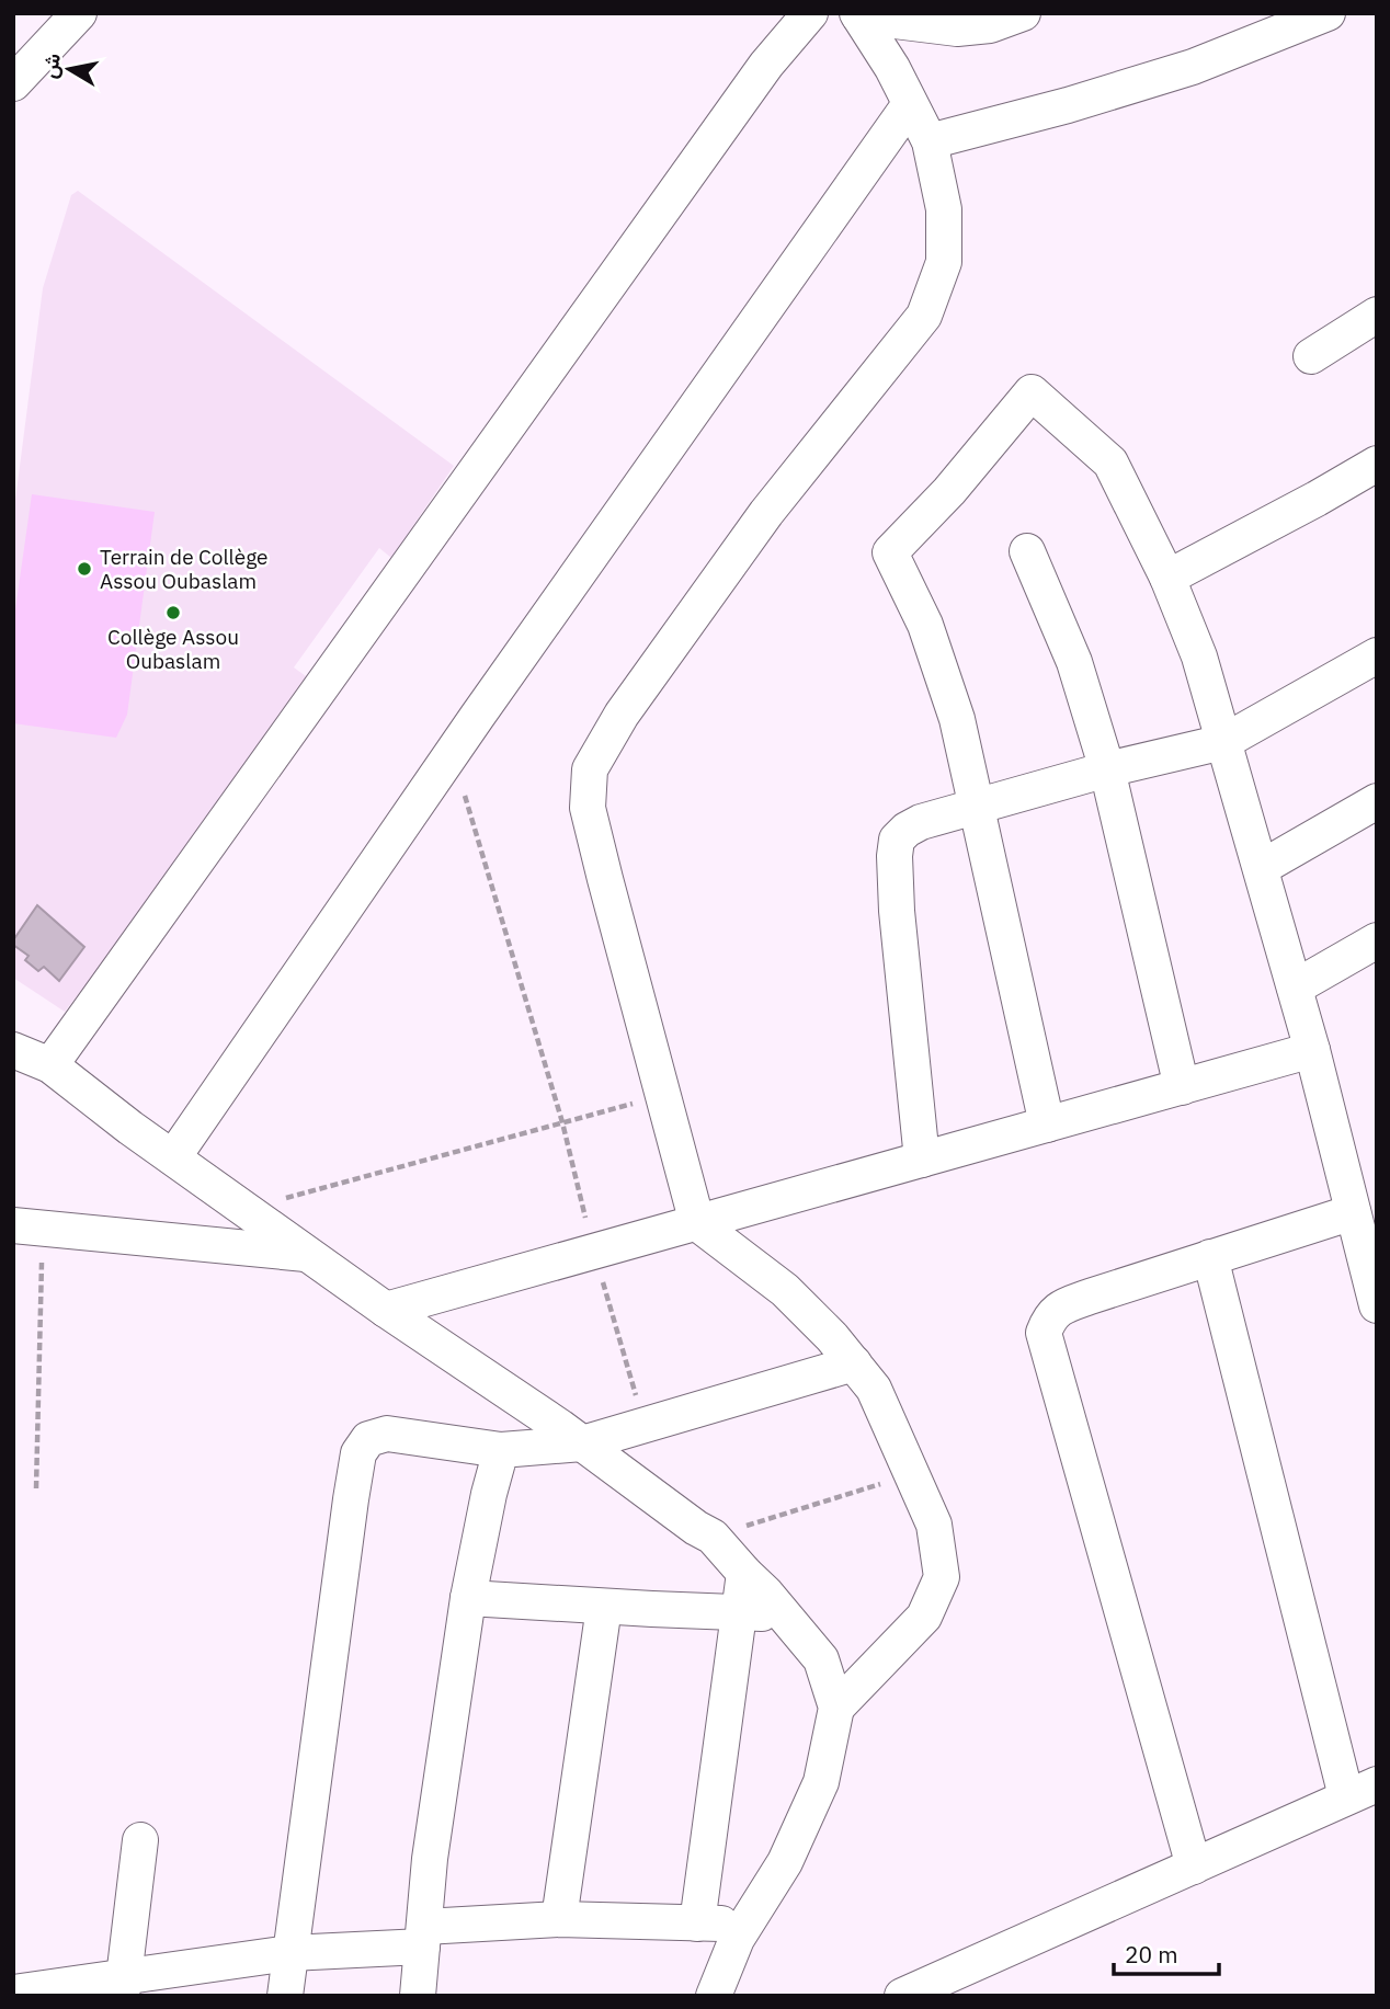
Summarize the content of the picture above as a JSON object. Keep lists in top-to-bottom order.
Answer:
{
  "places": ["Terrain de Collège Assou Oubaslam", "Collège Assou Oubaslam"],
  "scale_bar": "20 m",
  "north": "left"
}
